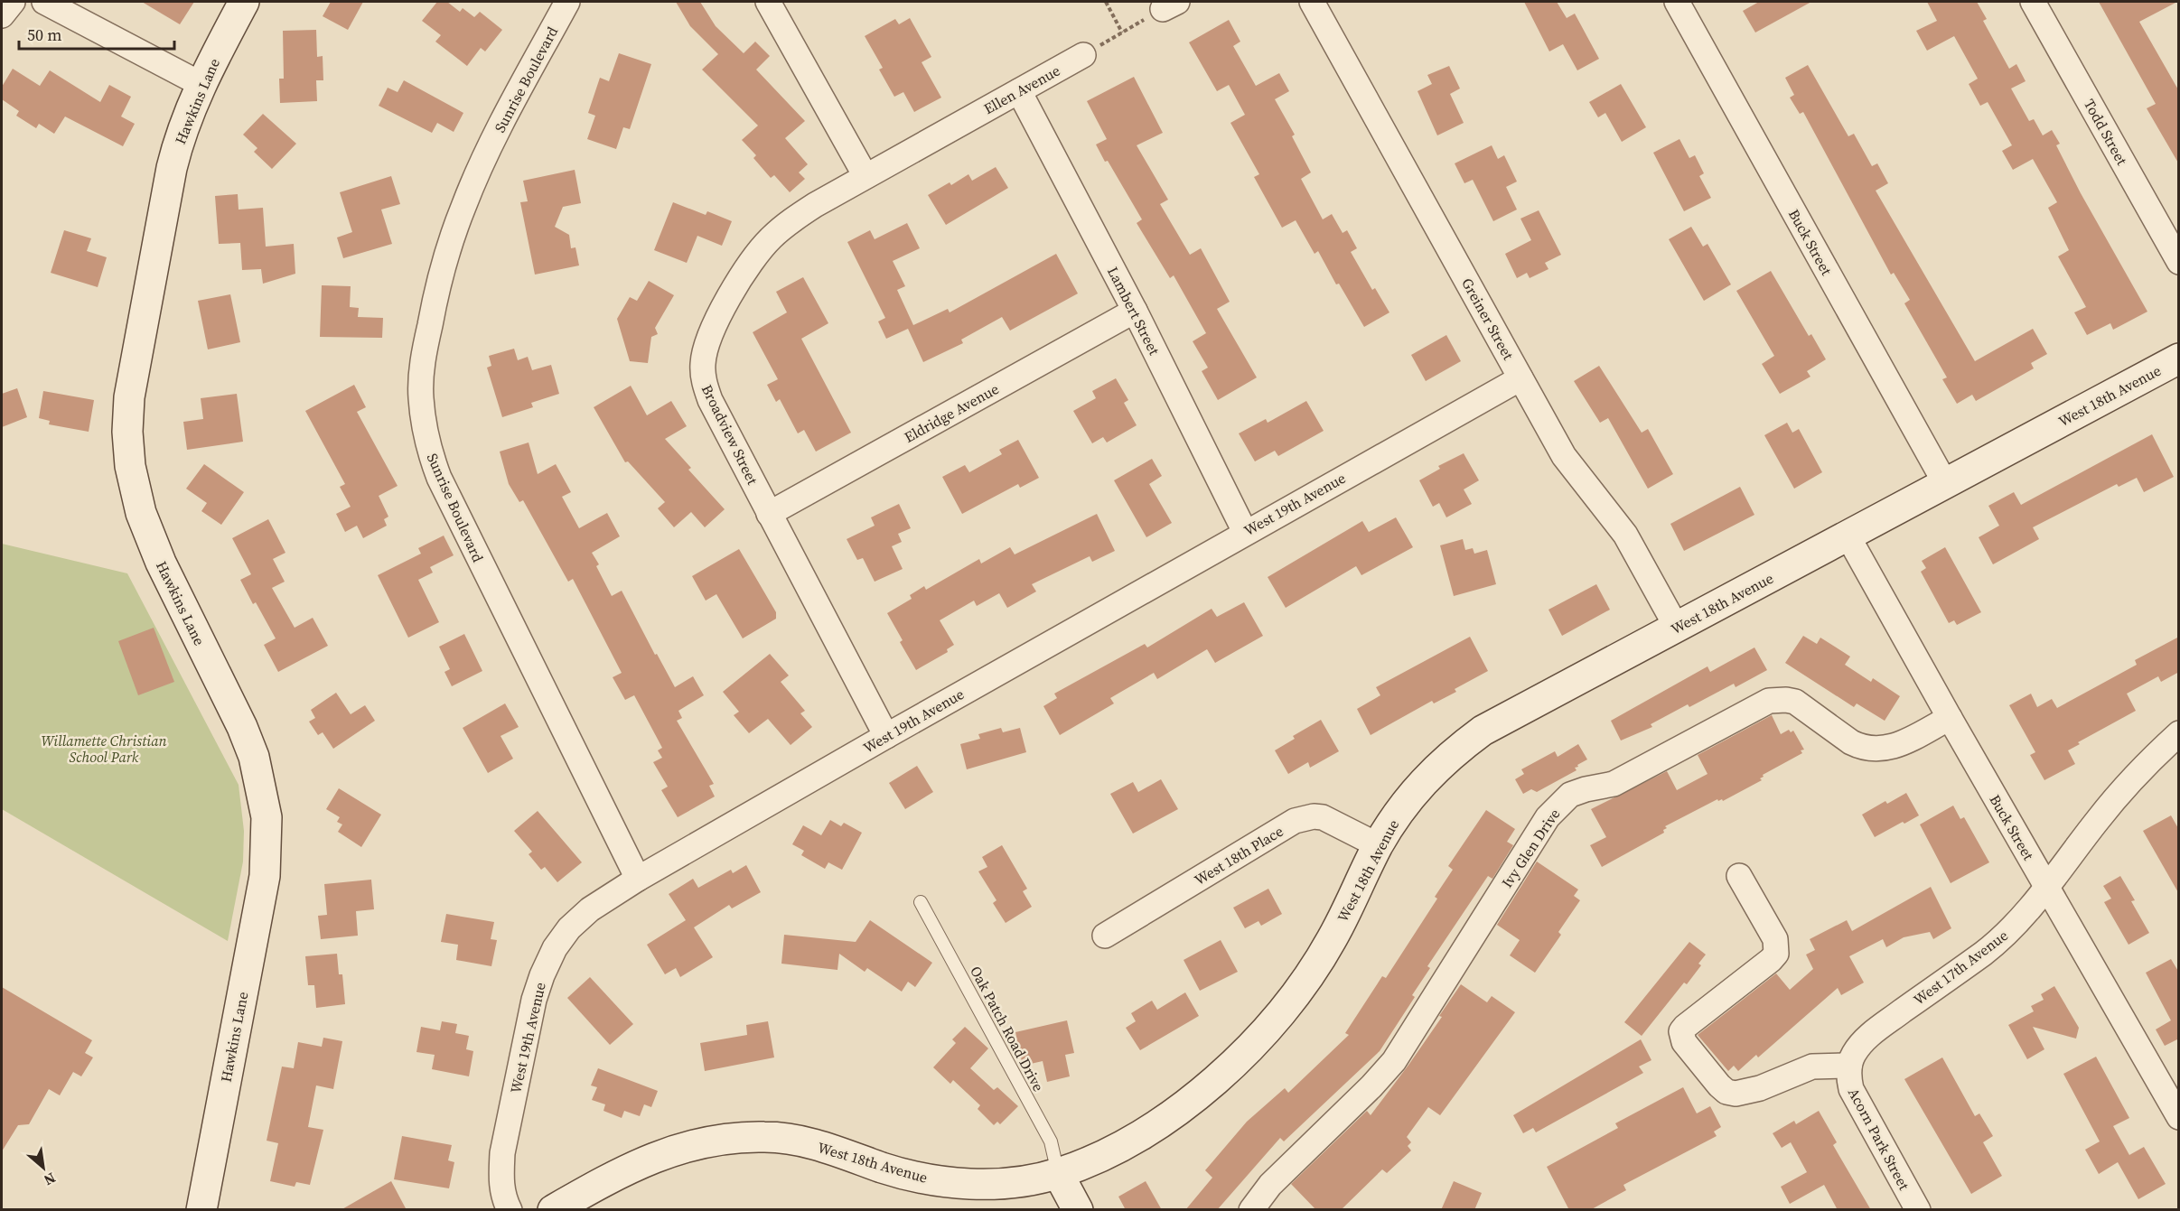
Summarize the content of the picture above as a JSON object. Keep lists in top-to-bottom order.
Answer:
{
  "streets": {
    "main road": ["Hawkins Lane", "West 18th Avenue"],
    "street": [
      "Sunrise Boulevard",
      "Ellen Avenue",
      "Todd Street",
      "Buck Street",
      "Lambert Street",
      "Greiner Street",
      "Eldridge Avenue",
      "Broadview Street",
      "West 19th Avenue",
      "Ivy Glen Drive",
      "West 18th Place",
      "West 17th Avenue",
      "Acorn Park Street"
    ],
    "lane": ["Oak Patch Road Drive"]
  },
  "crossings": [
    ["Sunrise Boulevard", "West 19th Avenue"],
    ["Ellen Avenue", "Lambert Street"],
    ["Ellen Avenue", "Broadview Street"],
    ["Buck Street", "West 18th Avenue"],
    ["Buck Street", "Ivy Glen Drive"],
    ["Buck Street", "West 17th Avenue"],
    ["Lambert Street", "Eldridge Avenue"],
    ["Lambert Street", "West 19th Avenue"],
    ["Greiner Street", "West 18th Avenue"],
    ["Greiner Street", "West 19th Avenue"],
    ["West 18th Avenue", "West 18th Place"],
    ["West 18th Avenue", "Oak Patch Road Drive"],
    ["Eldridge Avenue", "Broadview Street"],
    ["Broadview Street", "West 19th Avenue"],
    ["West 17th Avenue", "Acorn Park Street"]
  ],
  "parks": ["Willamette Christian School Park"],
  "scale_bar": "50 m",
  "north": "bottom right"
}
